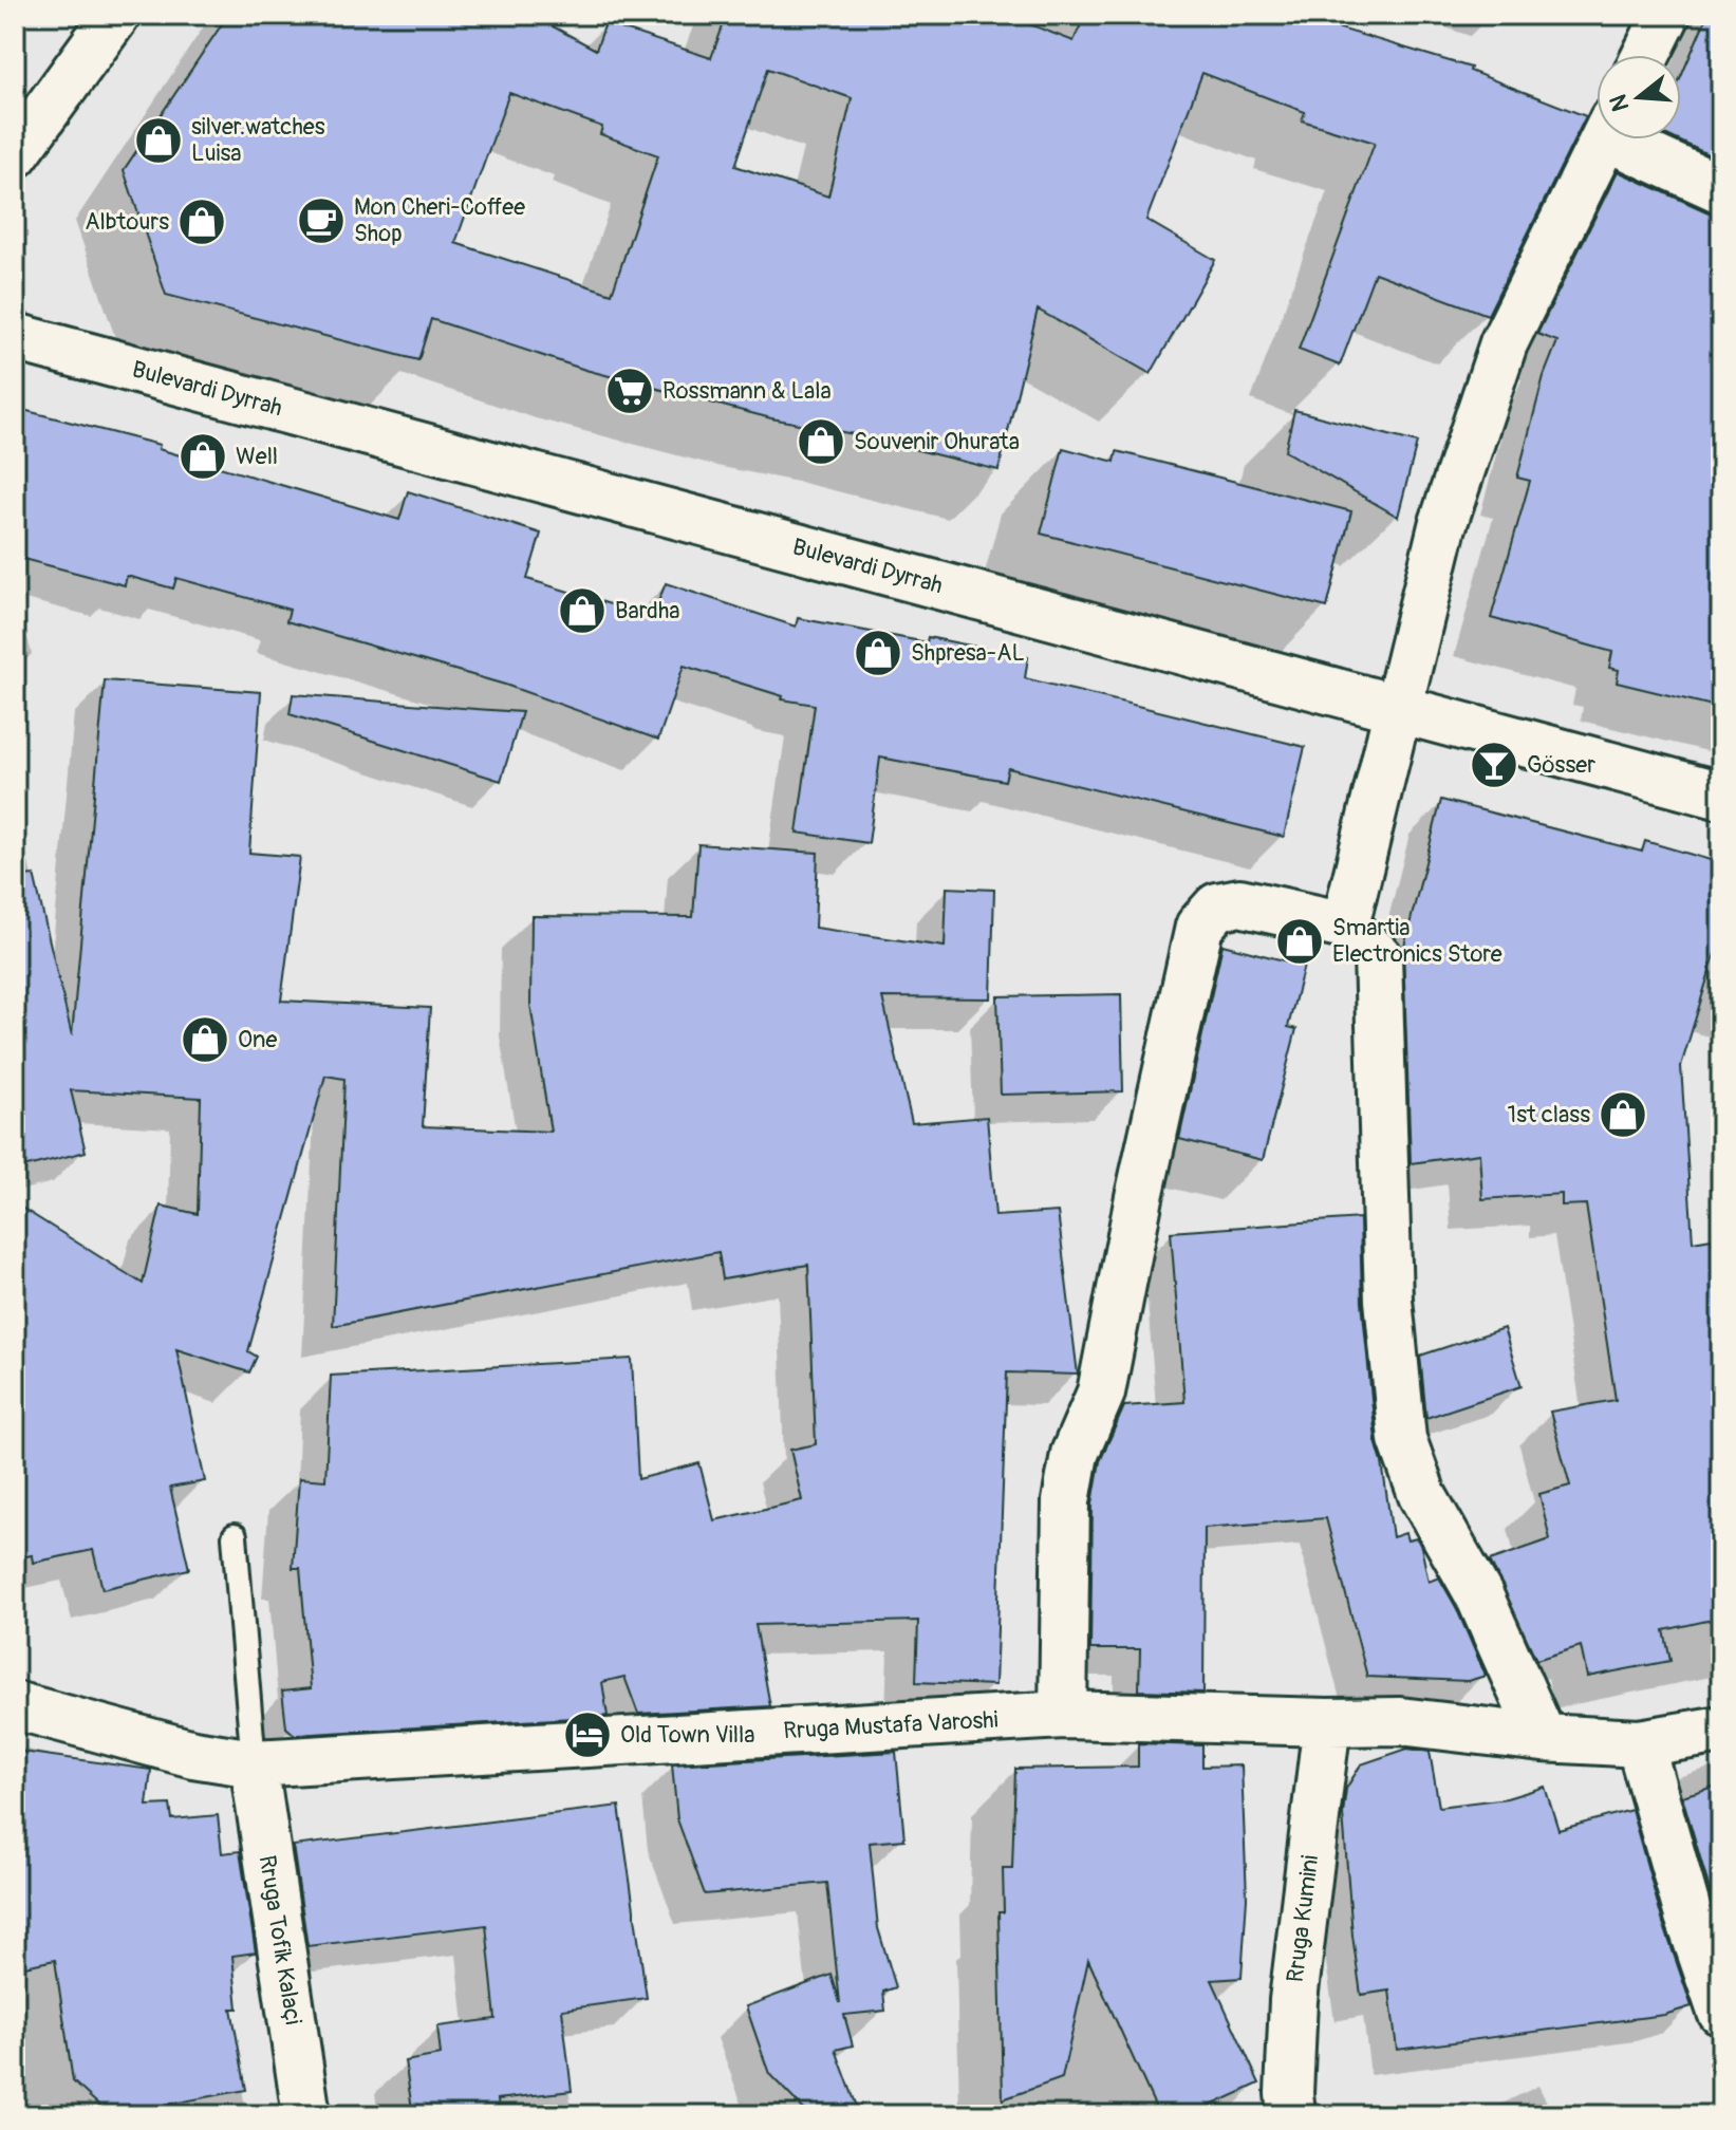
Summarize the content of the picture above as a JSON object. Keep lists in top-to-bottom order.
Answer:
{
  "streets": {
    "street": [
      "Bulevardi Dyrrah",
      "Rruga Mustafa Varoshi",
      "Rruga Kumini",
      "Rruga Tofik Kalaçi"
    ]
  },
  "crossings": [
    ["Rruga Mustafa Varoshi", "Rruga Kumini"],
    ["Rruga Mustafa Varoshi", "Rruga Tofik Kalaçi"]
  ],
  "places": {
    "shop": [
      "silver.watches Luisa",
      "Albtours",
      "Souvenir Ohurata",
      "Well",
      "Bardha",
      "Shpresa-AL",
      "Smartia Electronics Store",
      "One",
      "1st class"
    ],
    "cafe": ["Mon Cheri-Coffee Shop"],
    "supermarket": ["Rossmann & Lala"],
    "bar": ["Gösser"],
    "hotel": ["Old Town Villa"]
  },
  "north": "left"
}
